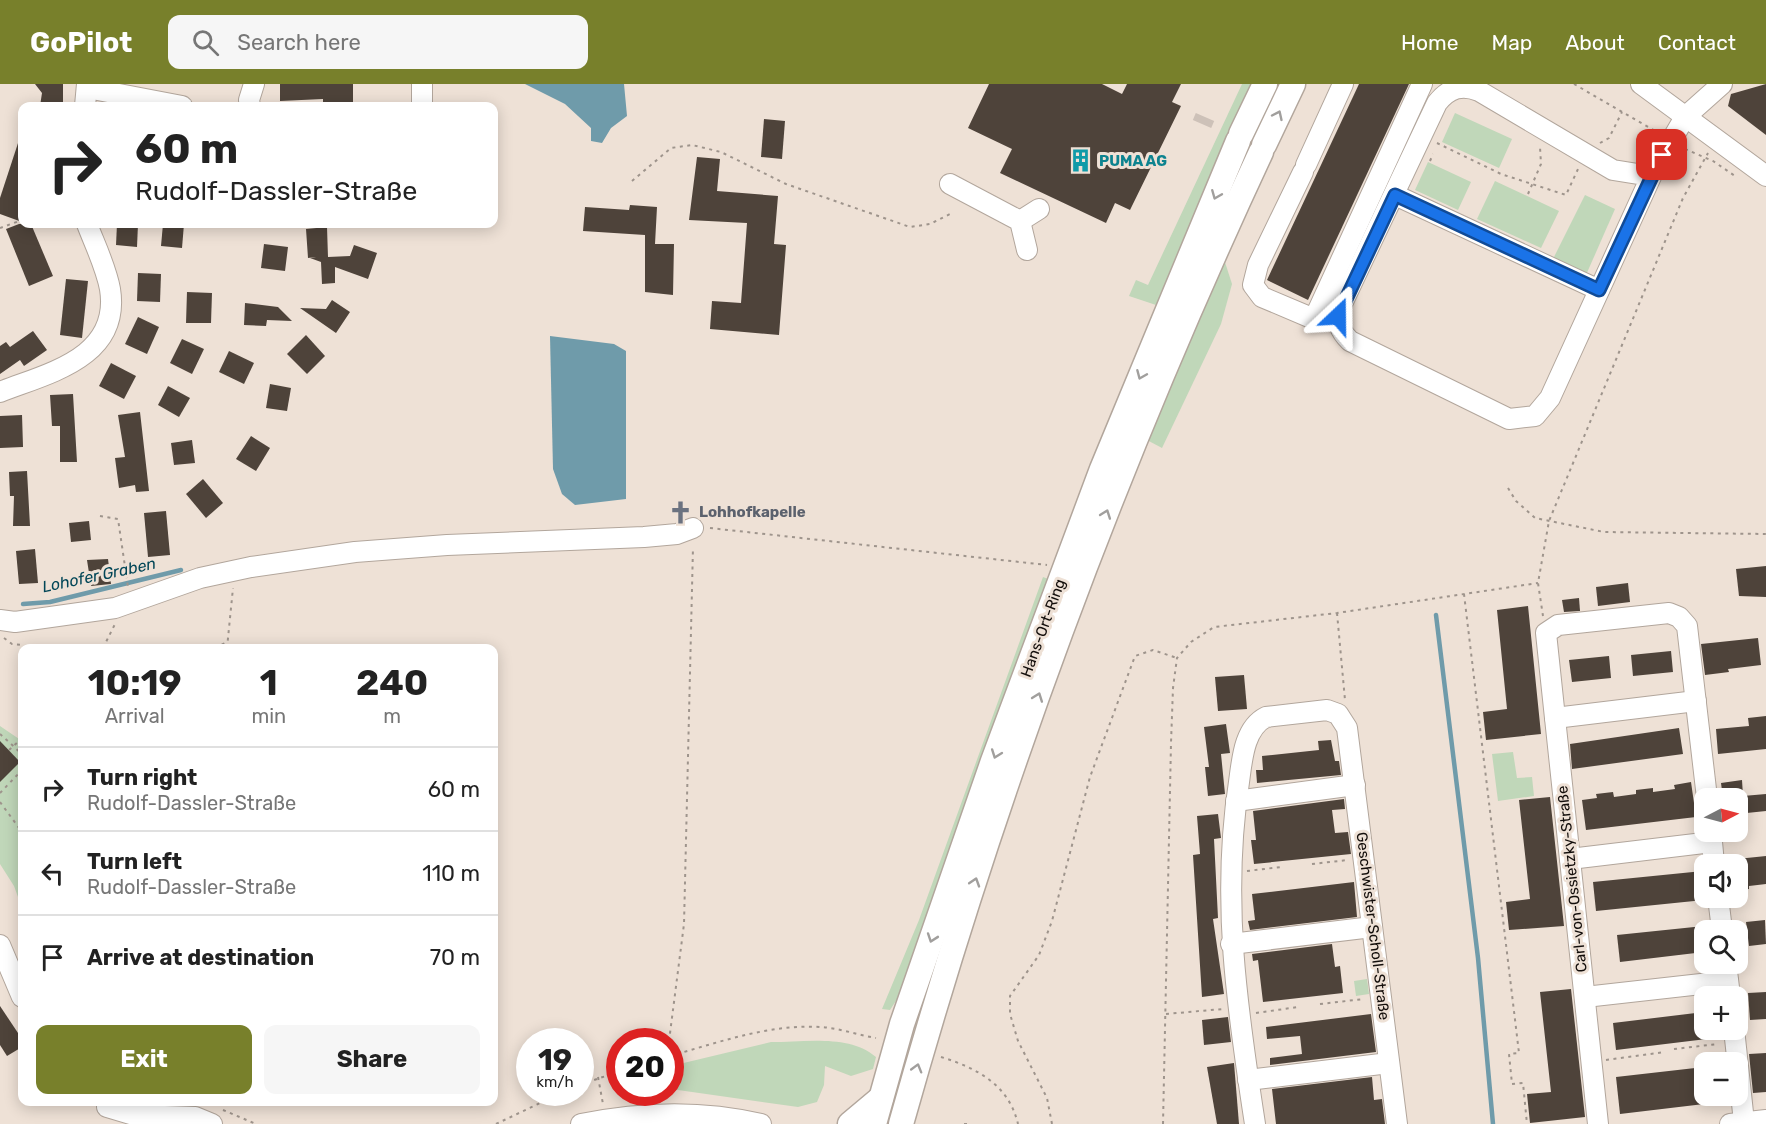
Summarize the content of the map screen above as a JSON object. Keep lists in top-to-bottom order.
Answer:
{
  "streets": {
    "main road": ["Hans-Ort-Ring"],
    "street": ["Carl-von-Ossietzky-Straße", "Geschwister-Scholl-Straße"]
  },
  "water": ["Lohofer Graben"],
  "places": {
    "building": ["PUMA AG"],
    "church": ["Lohhofkapelle"]
  },
  "north": "right",
  "page": {
    "header": "GoPilot",
    "search": "Search here",
    "nav": [
      "Home",
      "Map",
      "About",
      "Contact"
    ],
    "turn": ["60 m", "Rudolf-Dassler-Straße"],
    "eta": [
      "10:19",
      "Arrival",
      "1",
      "min",
      "240",
      "m"
    ],
    "list": [
      {
        "name": "Turn right",
        "note": "Rudolf-Dassler-Straße",
        "value": "60 m"
      },
      {
        "name": "Turn left",
        "note": "Rudolf-Dassler-Straße",
        "value": "110 m"
      },
      {
        "name": "Arrive at destination",
        "value": "70 m"
      }
    ],
    "map_buttons": ["+", "−"],
    "buttons": ["Exit", "Share"],
    "speed": "19 km/h",
    "limit": "20"
  }
}
